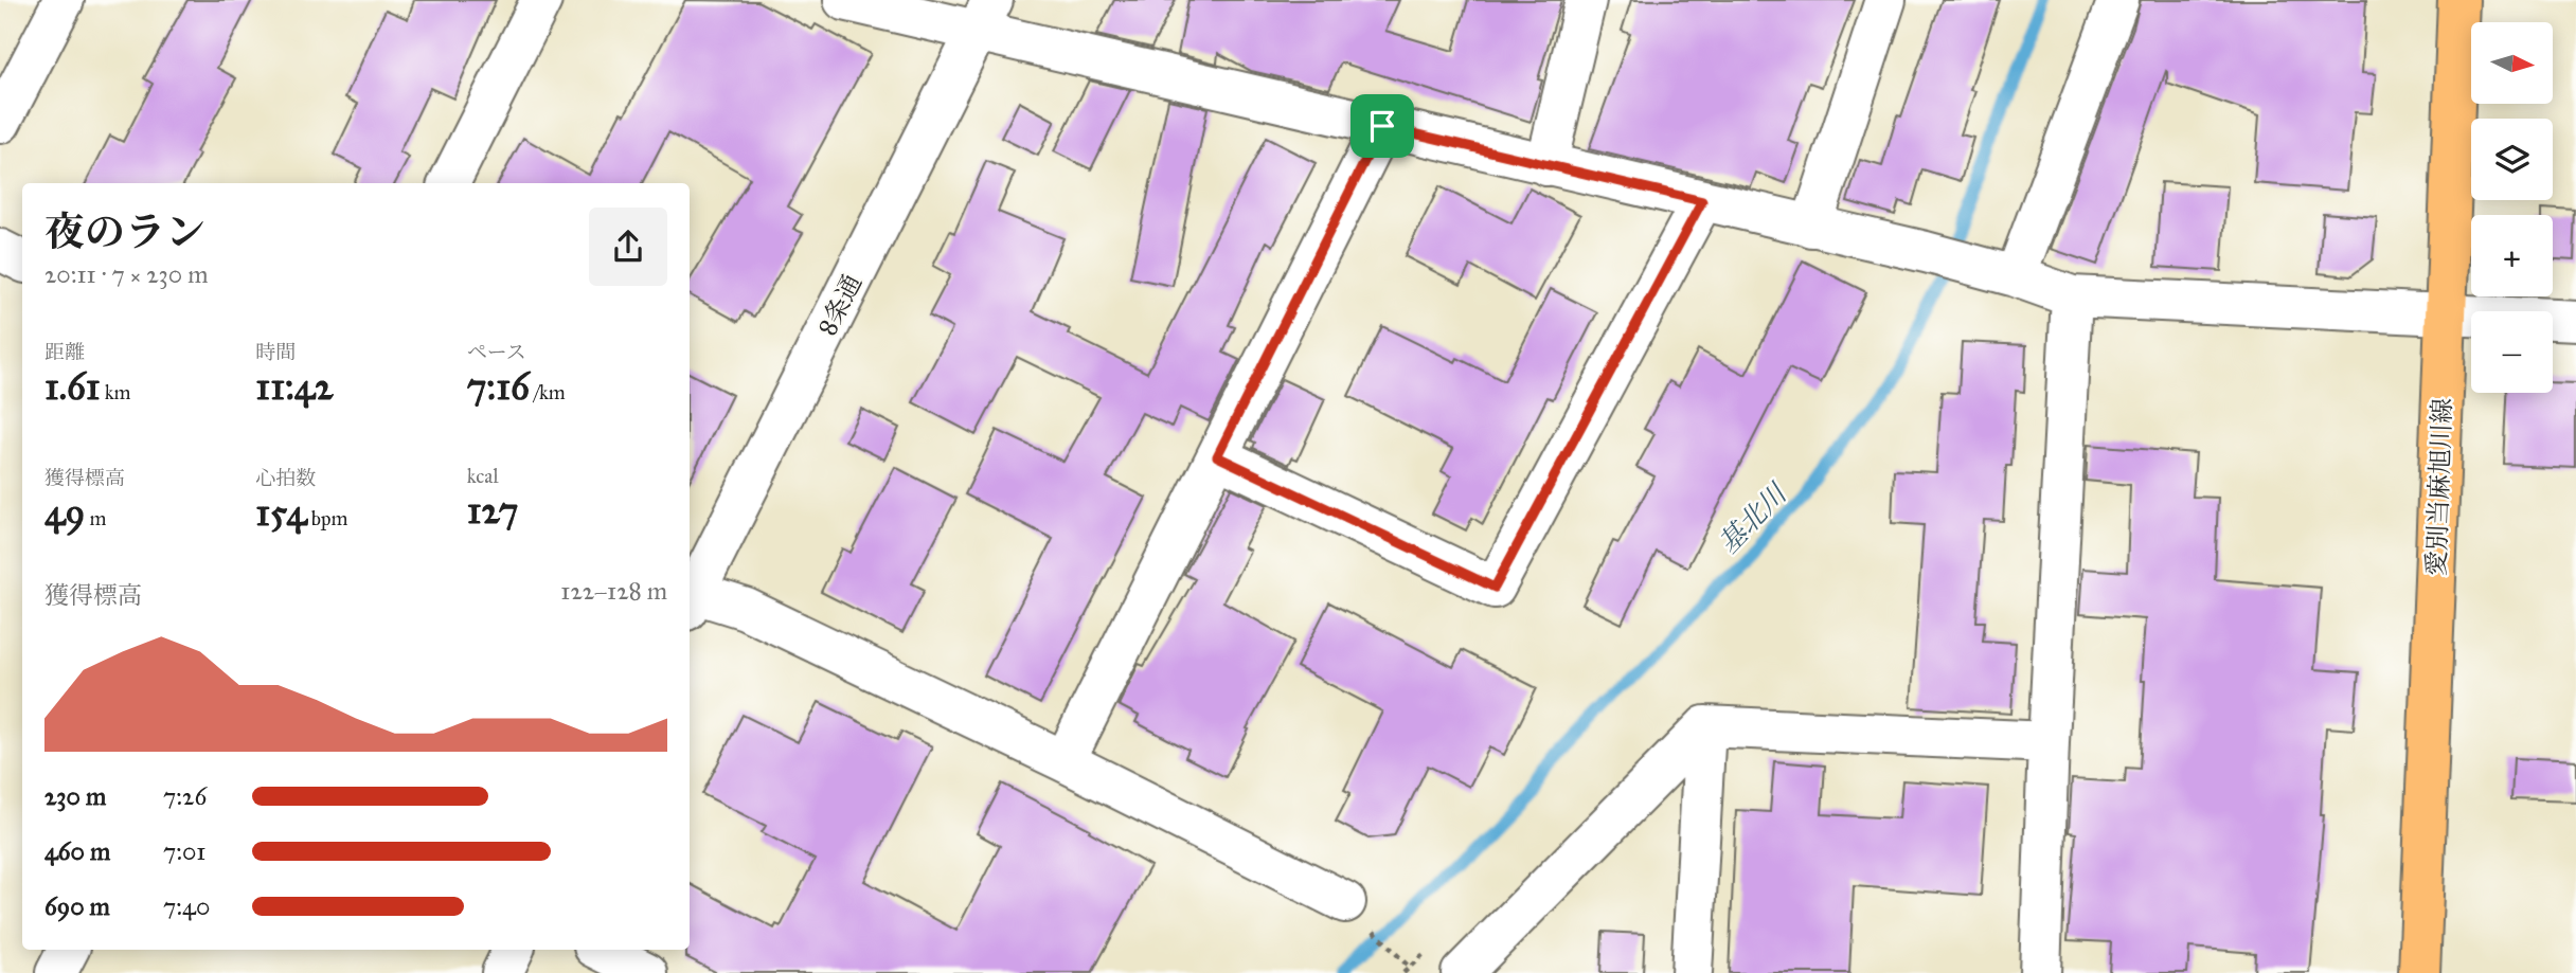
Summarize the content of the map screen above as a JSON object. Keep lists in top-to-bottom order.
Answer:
{
  "streets": {
    "main road": ["愛別当麻旭川線"],
    "street": ["8条通"]
  },
  "water": ["基北川"],
  "north": "right",
  "page": {
    "map_buttons": ["+", "−"],
    "heading": ["夜のラン", "20:11 · 7 × 230 m"],
    "stats": [
      ["距離", "1.61 km"],
      ["時間", "11:42"],
      ["ペース", "7:16 /km"],
      ["獲得標高", "49 m"],
      ["心拍数", "154 bpm"],
      ["kcal", "127"]
    ],
    "chart": ["獲得標高", "122–128 m"],
    "list": [
      {
        "name": "230 m",
        "note": "7:26"
      },
      {
        "name": "460 m",
        "note": "7:01"
      },
      {
        "name": "690 m",
        "note": "7:40"
      }
    ]
  }
}
